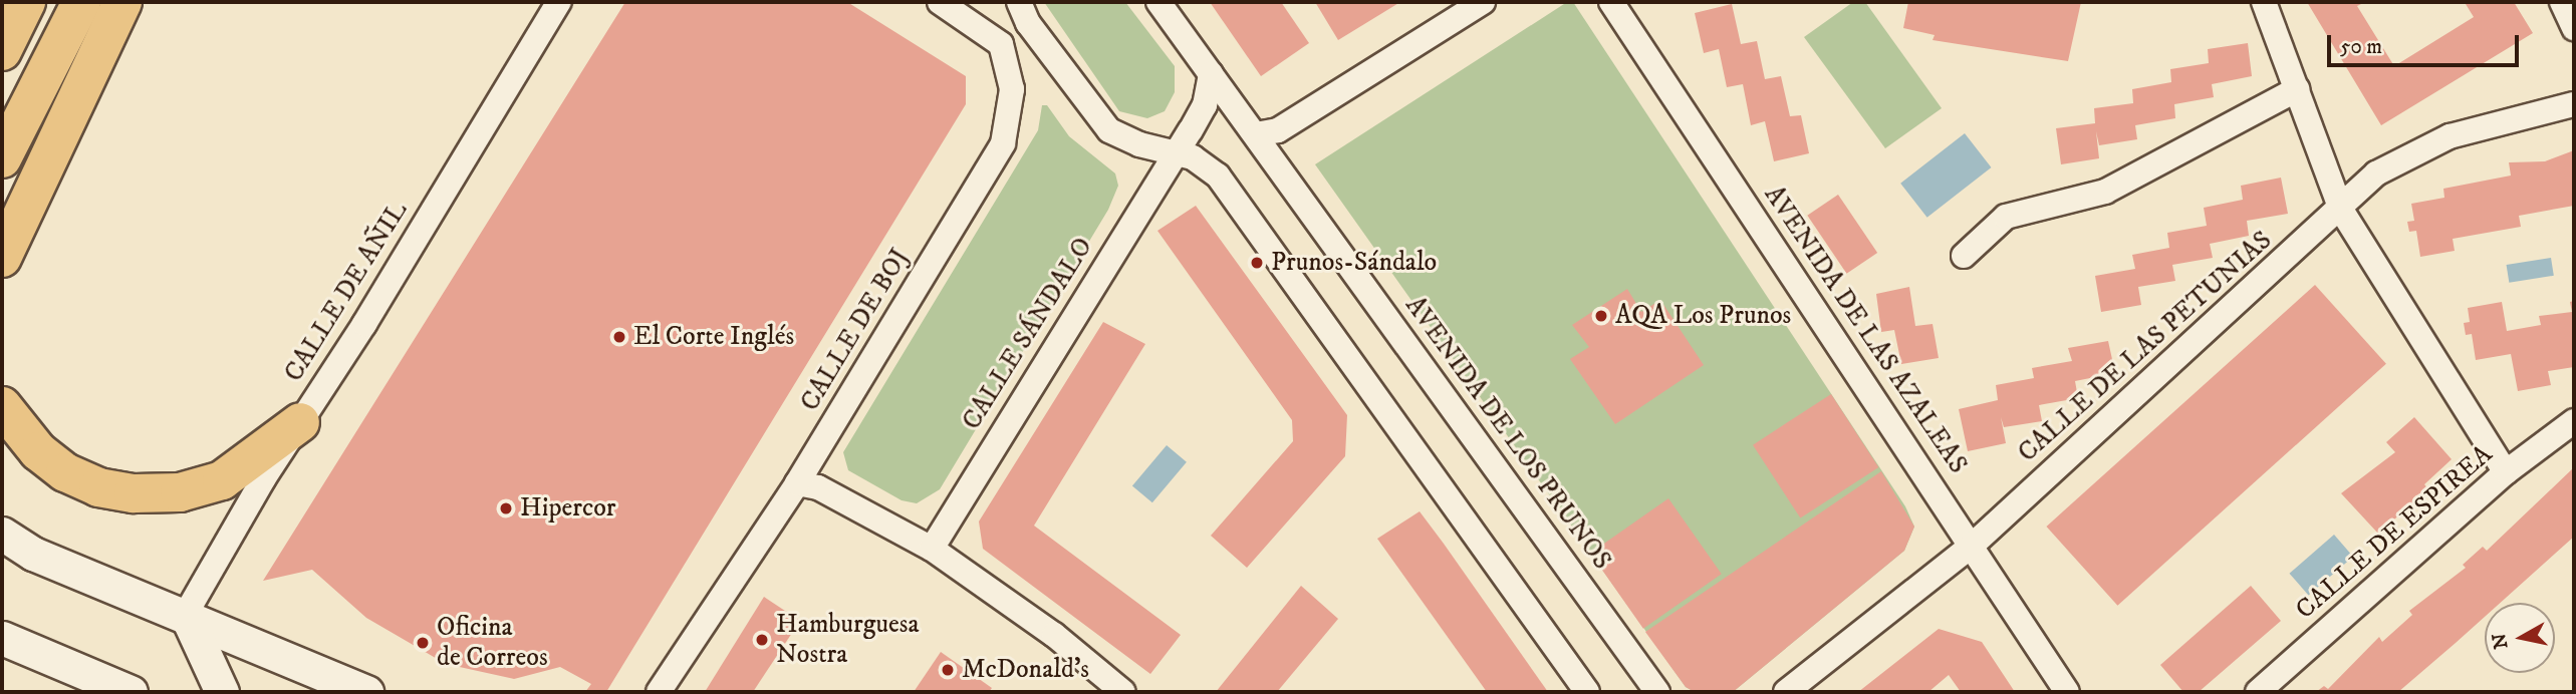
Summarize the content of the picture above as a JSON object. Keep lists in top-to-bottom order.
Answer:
{
  "streets": {
    "street": [
      "CALLE DE AÑIL",
      "CALLE DE BOJ",
      "AVENIDA DE LAS AZALEAS",
      "CALLE SÁNDALO",
      "CALLE DE LAS PETUNIAS",
      "AVENIDA DE LOS PRUNOS",
      "CALLE DE ESPIREA"
    ]
  },
  "crossings": [
    ["AVENIDA DE LAS AZALEAS", "CALLE DE LAS PETUNIAS"]
  ],
  "places": [
    "Prunos-Sándalo",
    "AQA Los Prunos",
    "El Corte Inglés",
    "Hipercor",
    "Hamburguesa Nostra",
    "Oficina de Correos",
    "McDonald's"
  ],
  "scale_bar": "50 m",
  "north": "left"
}
